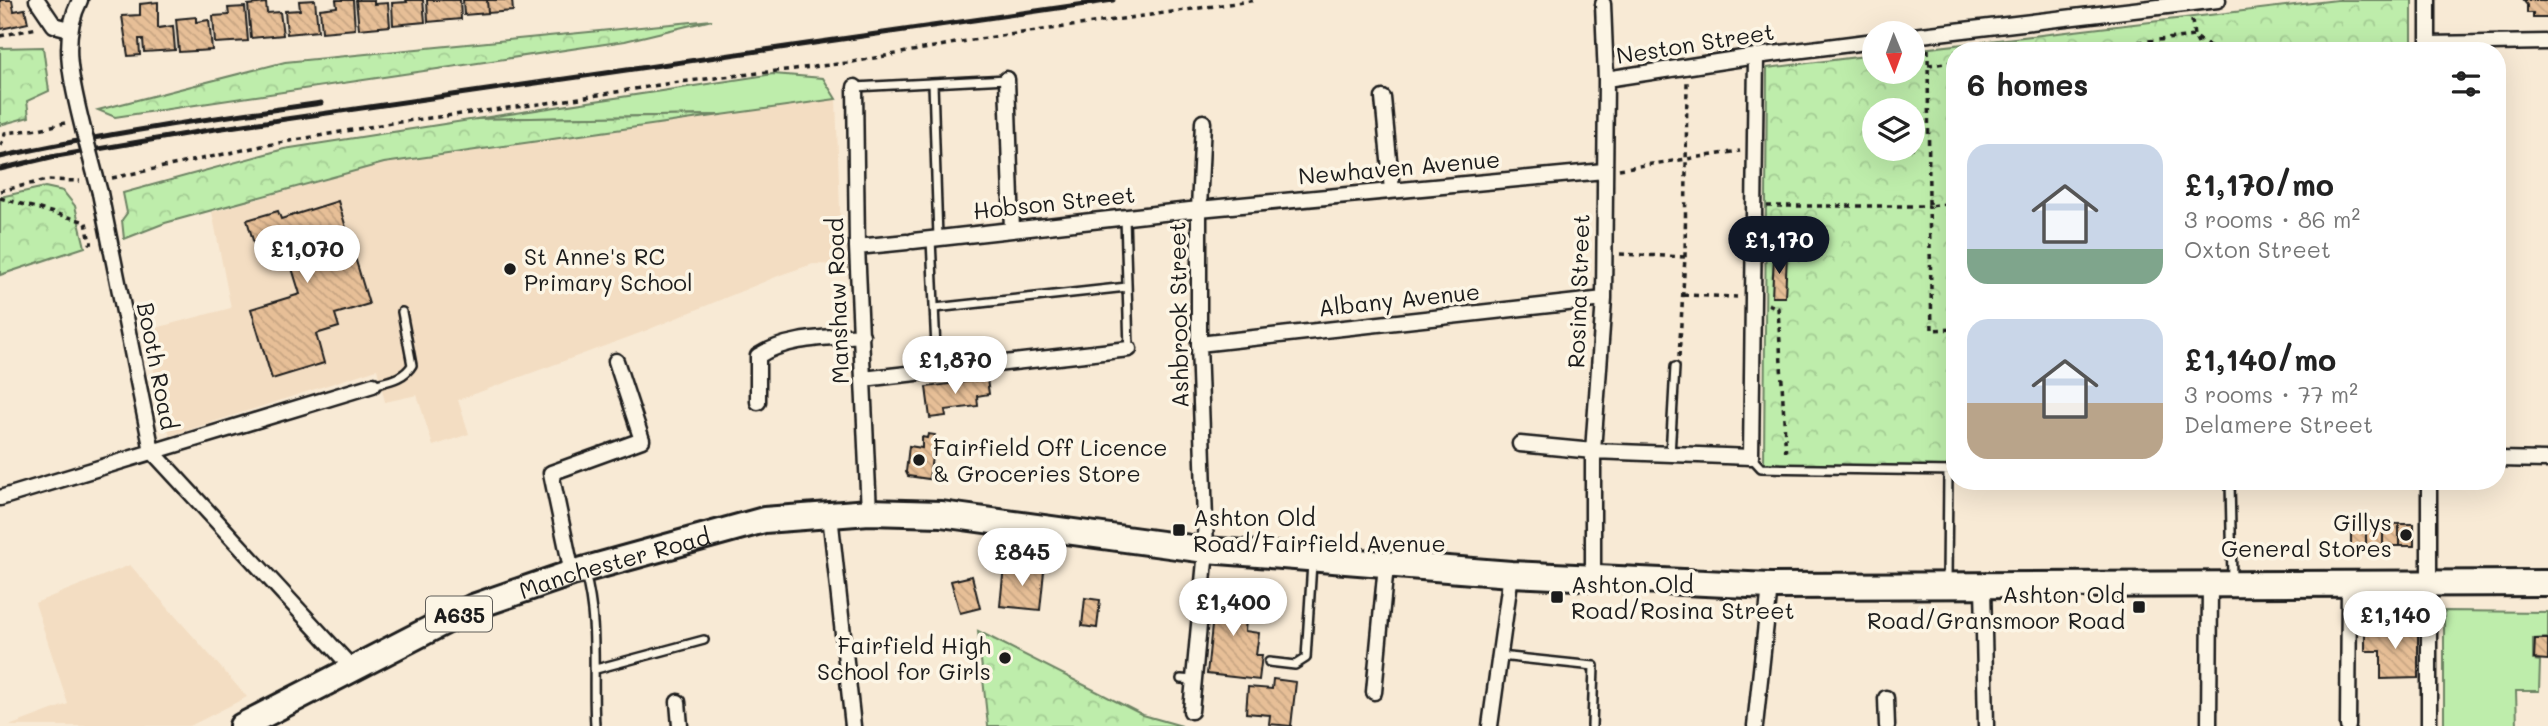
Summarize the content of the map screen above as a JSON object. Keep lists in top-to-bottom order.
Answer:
{
  "streets": {
    "highway": ["Manchester Road", "A635"],
    "street": [
      "Neston Street",
      "Newhaven Avenue",
      "Hobson Street",
      "Rosina Street",
      "Albany Avenue",
      "Manshaw Road",
      "Ashbrook Street",
      "Booth Road"
    ]
  },
  "crossings": [
    ["Neston Street", "Rosina Street"],
    ["Newhaven Avenue", "Hobson Street"],
    ["Newhaven Avenue", "Rosina Street"],
    ["Newhaven Avenue", "Ashbrook Street"],
    ["Hobson Street", "Manshaw Road"],
    ["Hobson Street", "Ashbrook Street"],
    ["Rosina Street", "Albany Avenue"],
    ["Rosina Street", "A635"],
    ["Albany Avenue", "Ashbrook Street"],
    ["Manshaw Road", "A635"],
    ["Ashbrook Street", "A635"],
    ["Booth Road", "Manchester Road"],
    ["Manchester Road", "A635"]
  ],
  "places": {
    "other": [
      "St Anne's RC Primary School",
      "Fairfield Off Licence & Groceries Store",
      "Gillys General Stores",
      "Fairfield High School for Girls"
    ],
    "transit": ["Ashton Old Road/Fairfield Avenue", "Ashton Old Road/Rosina Street", "Ashton Old Road/Gransmoor Road"]
  },
  "north": "bottom",
  "page": {
    "heading": "6 homes",
    "list": [
      {
        "name": "£1,170/mo",
        "note": "3 rooms · 86 m² · Oxton Street"
      },
      {
        "name": "£1,140/mo",
        "note": "3 rooms · 77 m² · Delamere Street"
      }
    ],
    "price": [
      "£1,170",
      "£1,070",
      "£1,870",
      "£845",
      "£1,400",
      "£1,140"
    ]
  }
}
